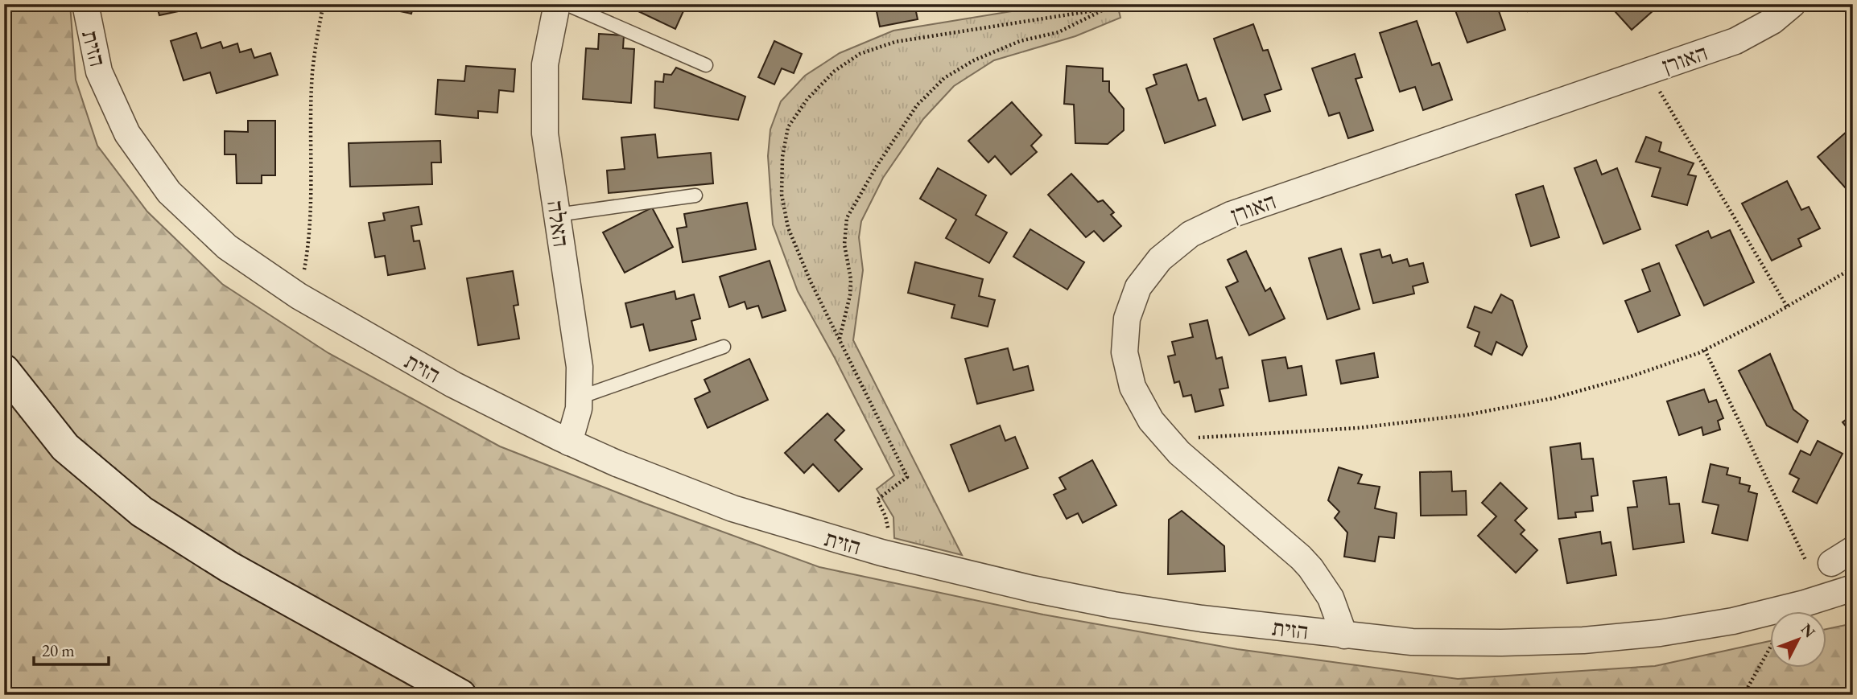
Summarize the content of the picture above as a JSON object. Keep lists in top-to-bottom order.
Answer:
{
  "streets": {
    "street": ["הזית", "האורן", "האלה"]
  },
  "crossings": [
    ["הזית", "האורן"],
    ["הזית", "האלה"]
  ],
  "scale_bar": "20 m",
  "north": "top right"
}
